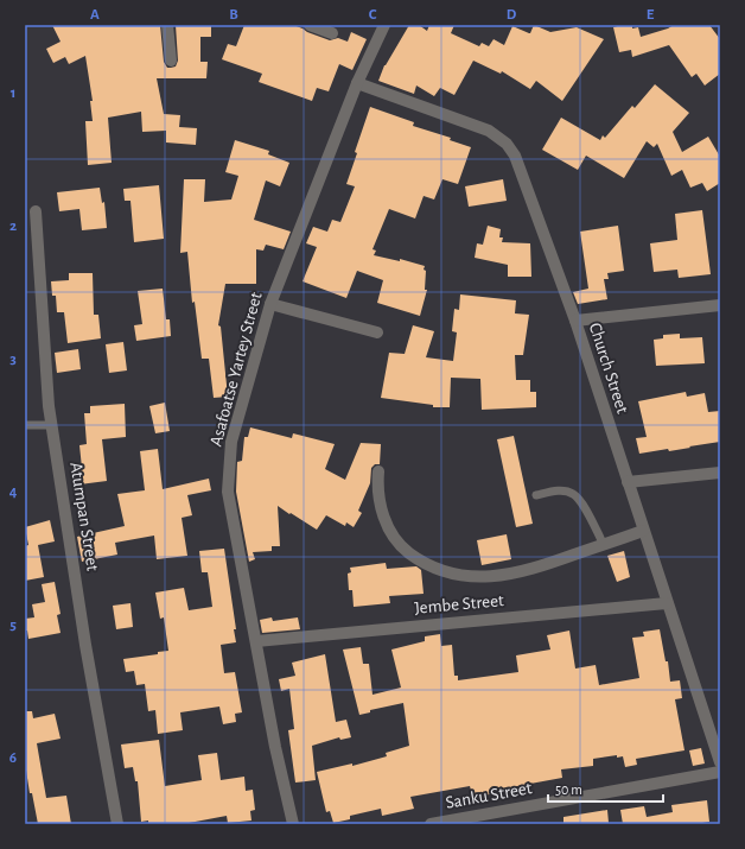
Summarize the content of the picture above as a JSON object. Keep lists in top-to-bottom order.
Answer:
{
  "streets": {
    "street": [
      "Church Street",
      "Asafoatse Yartey Street",
      "Atumpan Street",
      "Jembe Street",
      "Sanku Street"
    ]
  },
  "crossings": [
    ["Church Street", "Asafoatse Yartey Street"],
    ["Church Street", "Jembe Street"],
    ["Asafoatse Yartey Street", "Jembe Street"]
  ],
  "scale_bar": "50 m",
  "grid": {
    "columns": [
      "A",
      "B",
      "C",
      "D",
      "E"
    ],
    "rows": [
      "1",
      "2",
      "3",
      "4",
      "5",
      "6"
    ]
  }
}
